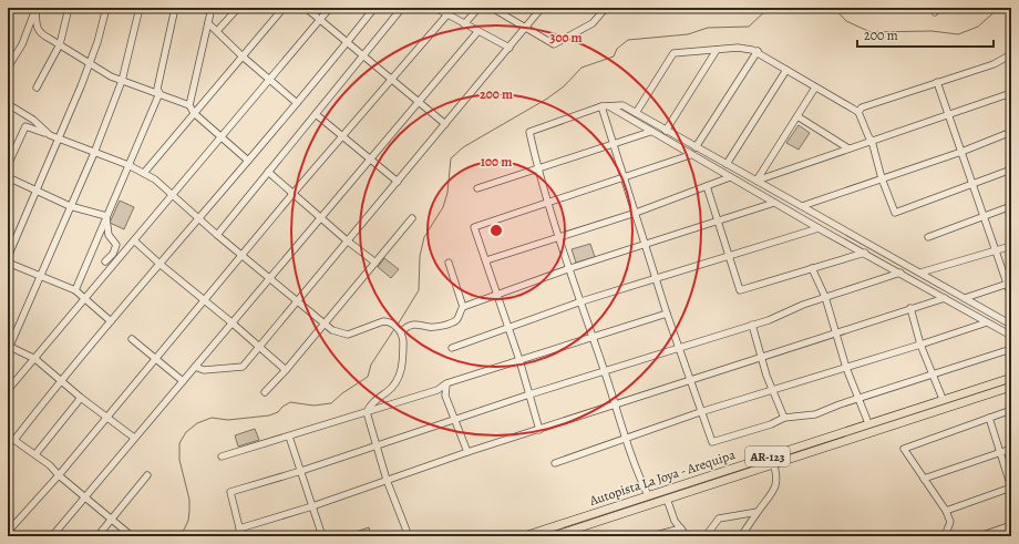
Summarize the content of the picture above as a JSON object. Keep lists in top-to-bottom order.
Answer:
{
  "streets": {
    "main road": ["AR-123", "Autopista La Joya - Arequipa"]
  },
  "scale_bar": "200 m",
  "rings": ["300 m", "200 m", "100 m"]
}
